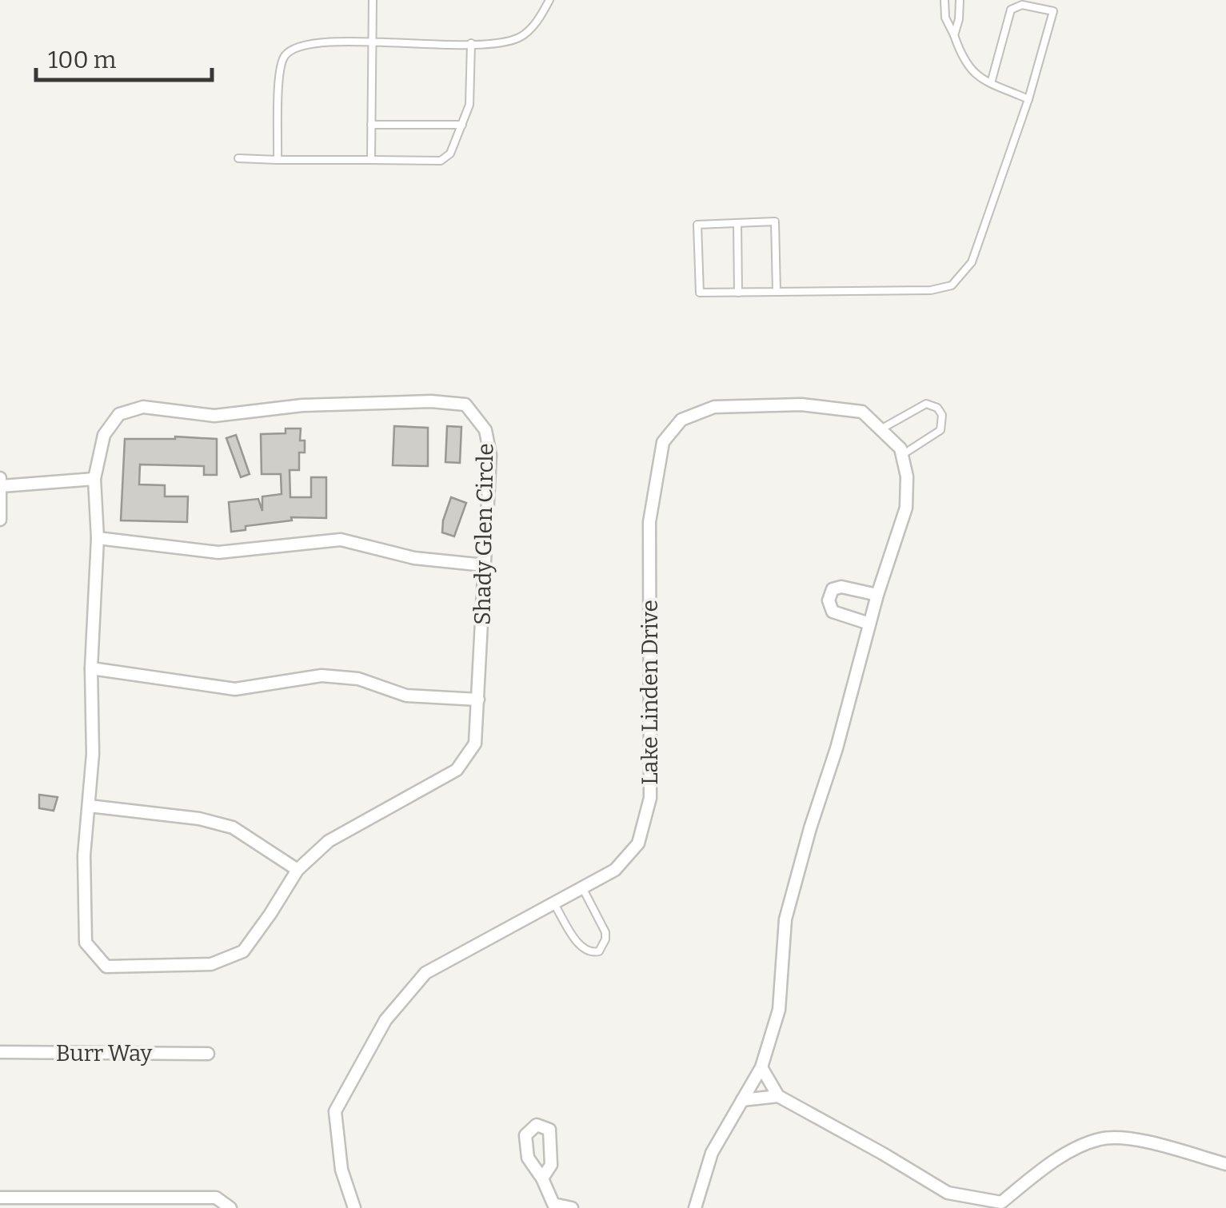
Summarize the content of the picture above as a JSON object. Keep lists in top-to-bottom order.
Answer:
{
  "streets": {
    "street": ["Shady Glen Circle", "Lake Linden Drive", "Burr Way"]
  },
  "scale_bar": "100 m"
}
